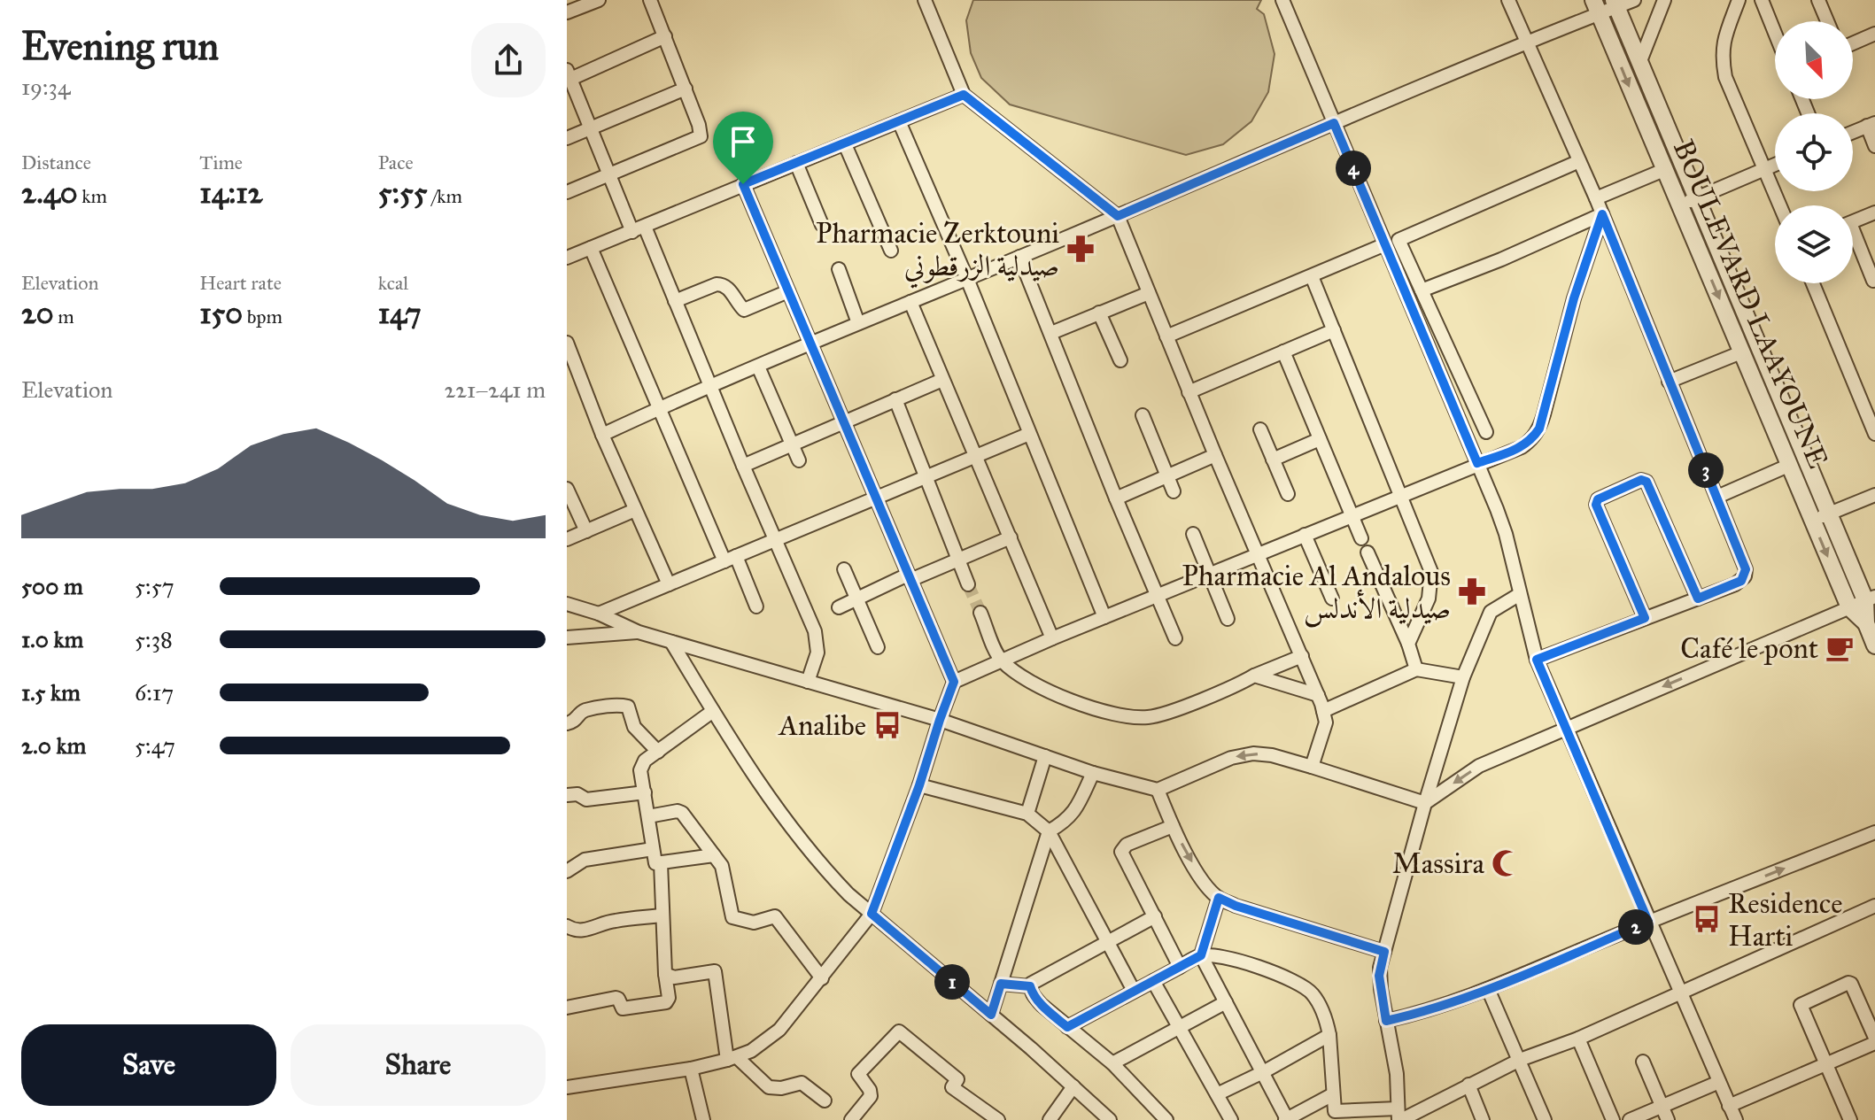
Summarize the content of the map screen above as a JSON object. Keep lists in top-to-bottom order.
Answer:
{
  "streets": {
    "street": ["BOULEVARD LAAYOUNE"]
  },
  "places": {
    "pharmacy": ["Pharmacie Zerktouni صيدلية الزرقطوني", "Pharmacie Al Andalous صيدلية الأندلس"],
    "cafe": ["Café le pont"],
    "bus stop": ["Analibe", "Residence Harti"],
    "mosque": ["Massira"]
  },
  "north": "bottom right",
  "page": {
    "heading": ["Evening run", "19:34"],
    "stats": [
      ["Distance", "2.40 km"],
      ["Time", "14:12"],
      ["Pace", "5:55 /km"],
      ["Elevation", "20 m"],
      ["Heart rate", "150 bpm"],
      ["kcal", "147"]
    ],
    "pins": [
      "4",
      "3",
      "2",
      "1"
    ],
    "chart": ["Elevation", "221–241 m"],
    "list": [
      {
        "name": "500 m",
        "note": "5:57"
      },
      {
        "name": "1.0 km",
        "note": "5:38"
      },
      {
        "name": "1.5 km",
        "note": "6:17"
      },
      {
        "name": "2.0 km",
        "note": "5:47"
      }
    ],
    "buttons": ["Save", "Share"]
  }
}
